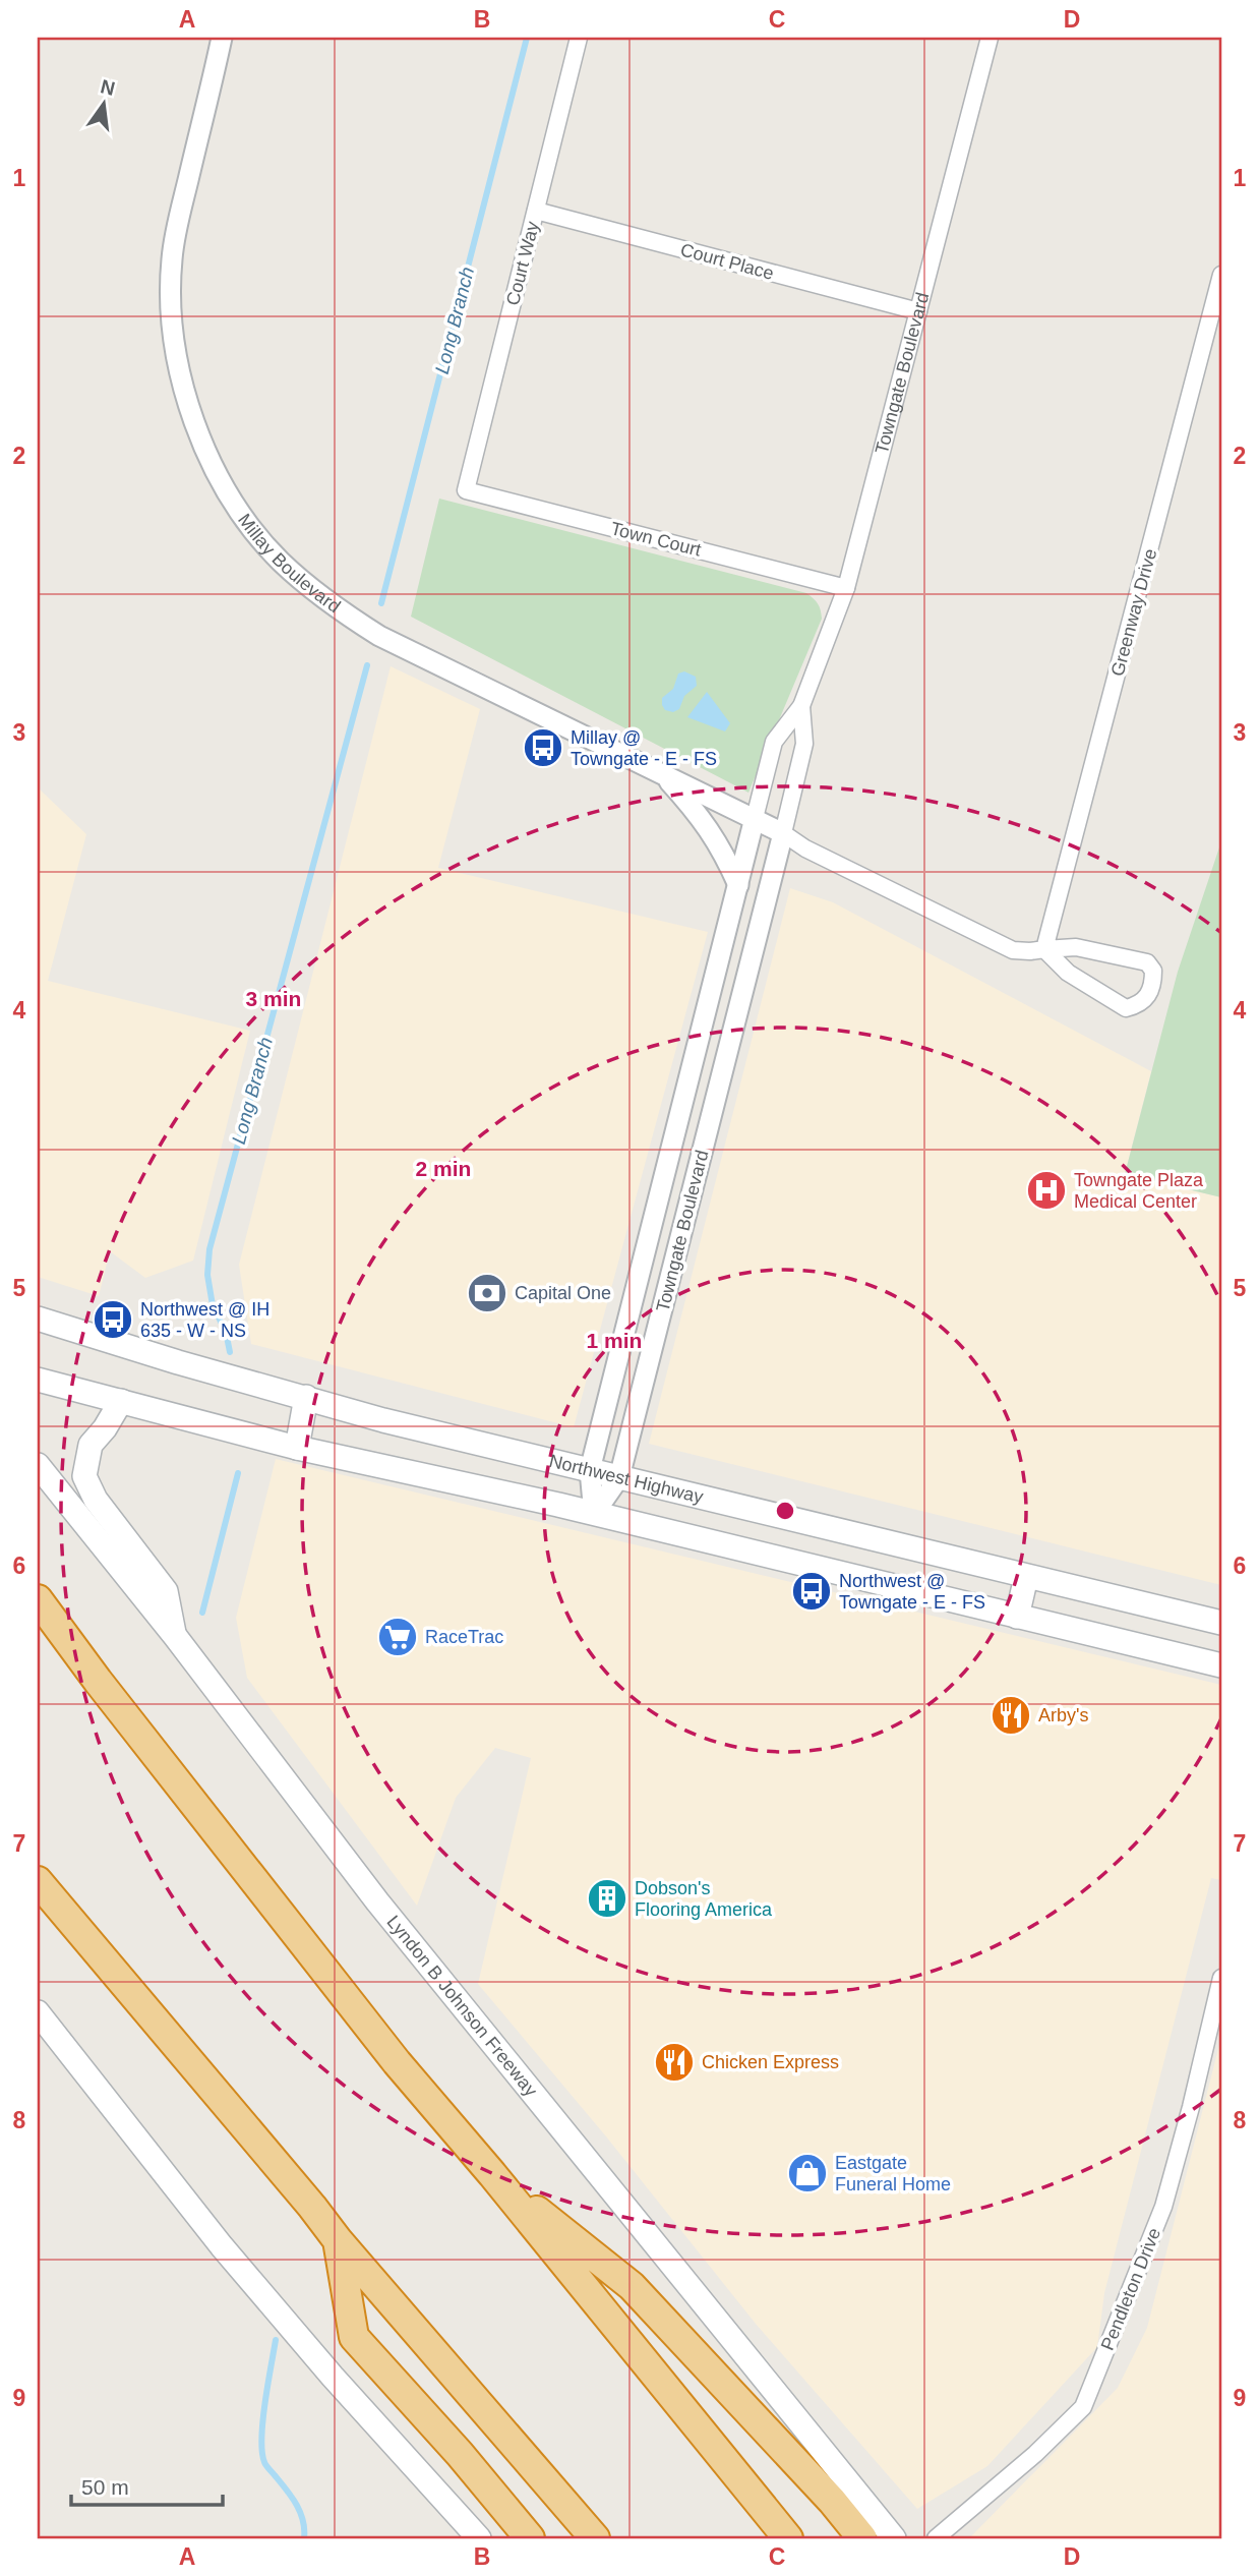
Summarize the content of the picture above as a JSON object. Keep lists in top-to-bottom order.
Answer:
{
  "streets": {
    "main road": ["Northwest Highway", "Lyndon B Johnson Freeway"],
    "street": [
      "Court Place",
      "Court Way",
      "Towngate Boulevard",
      "Town Court",
      "Millay Boulevard",
      "Greenway Drive",
      "Pendleton Drive"
    ]
  },
  "crossings": [
    ["Court Place", "Court Way"],
    ["Court Place", "Towngate Boulevard"],
    ["Court Way", "Town Court"],
    ["Towngate Boulevard", "Town Court"],
    ["Towngate Boulevard", "Millay Boulevard"],
    ["Towngate Boulevard", "Northwest Highway"]
  ],
  "water": ["Long Branch"],
  "places": {
    "bus stop": ["Millay @ Towngate - E - FS", "Northwest @ IH 635 - W - NS", "Northwest @ Towngate - E - FS"],
    "hospital": ["Towngate Plaza Medical Center"],
    "bank": ["Capital One"],
    "supermarket": ["RaceTrac"],
    "restaurant": ["Arby's", "Chicken Express"],
    "building": ["Dobson's Flooring America"],
    "shop": ["Eastgate Funeral Home"]
  },
  "scale_bar": "50 m",
  "north": "top",
  "grid": {
    "columns": [
      "A",
      "B",
      "C",
      "D"
    ],
    "rows": [
      "1",
      "2",
      "3",
      "4",
      "5",
      "6",
      "7",
      "8",
      "9"
    ]
  },
  "rings": ["3 min", "2 min", "1 min"]
}
